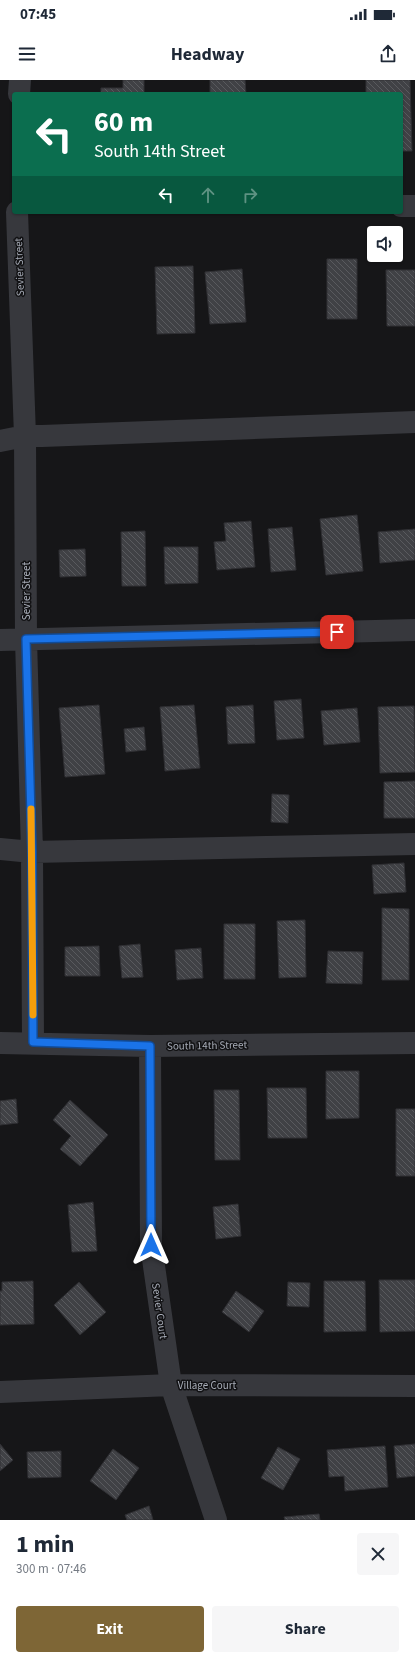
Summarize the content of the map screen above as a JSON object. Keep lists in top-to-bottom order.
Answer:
{
  "streets": {
    "street": [
      "Sevier Street",
      "South 14th Street",
      "Sevier Court",
      "Village Court"
    ]
  },
  "crossings": [
    ["Sevier Street", "South 14th Street"],
    ["South 14th Street", "Sevier Court"],
    ["Sevier Court", "Village Court"]
  ],
  "page": {
    "status": "07:45",
    "header": "Headway",
    "turn": ["60 m", "South 14th Street"],
    "heading": ["1 min", "300 m · 07:46"],
    "buttons": ["Exit", "Share"]
  }
}
